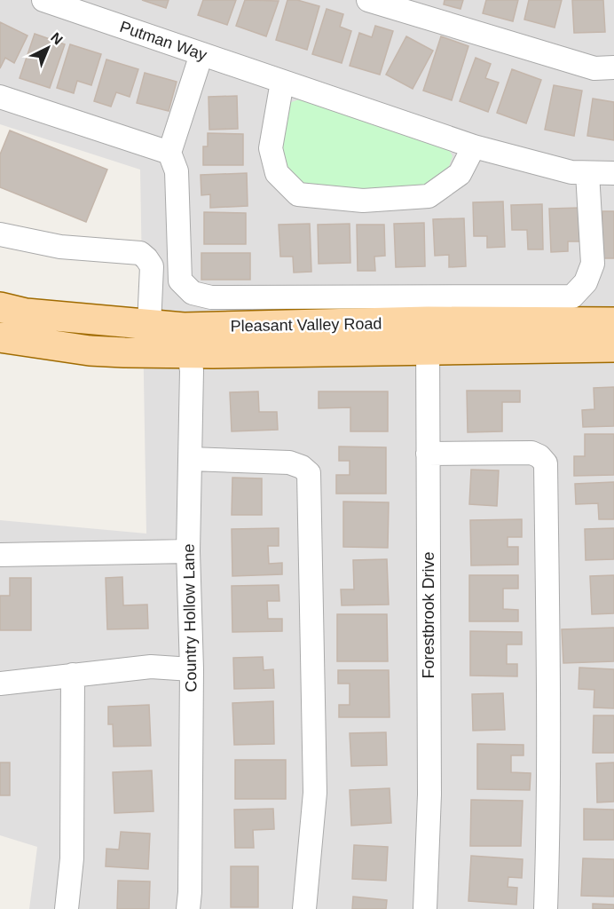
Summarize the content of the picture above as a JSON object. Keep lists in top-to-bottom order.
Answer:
{
  "streets": {
    "main road": ["Pleasant Valley Road"],
    "street": ["Putman Way", "Forestbrook Drive", "Country Hollow Lane"]
  },
  "crossings": [
    ["Pleasant Valley Road", "Forestbrook Drive"],
    ["Pleasant Valley Road", "Country Hollow Lane"]
  ],
  "north": "top right"
}
